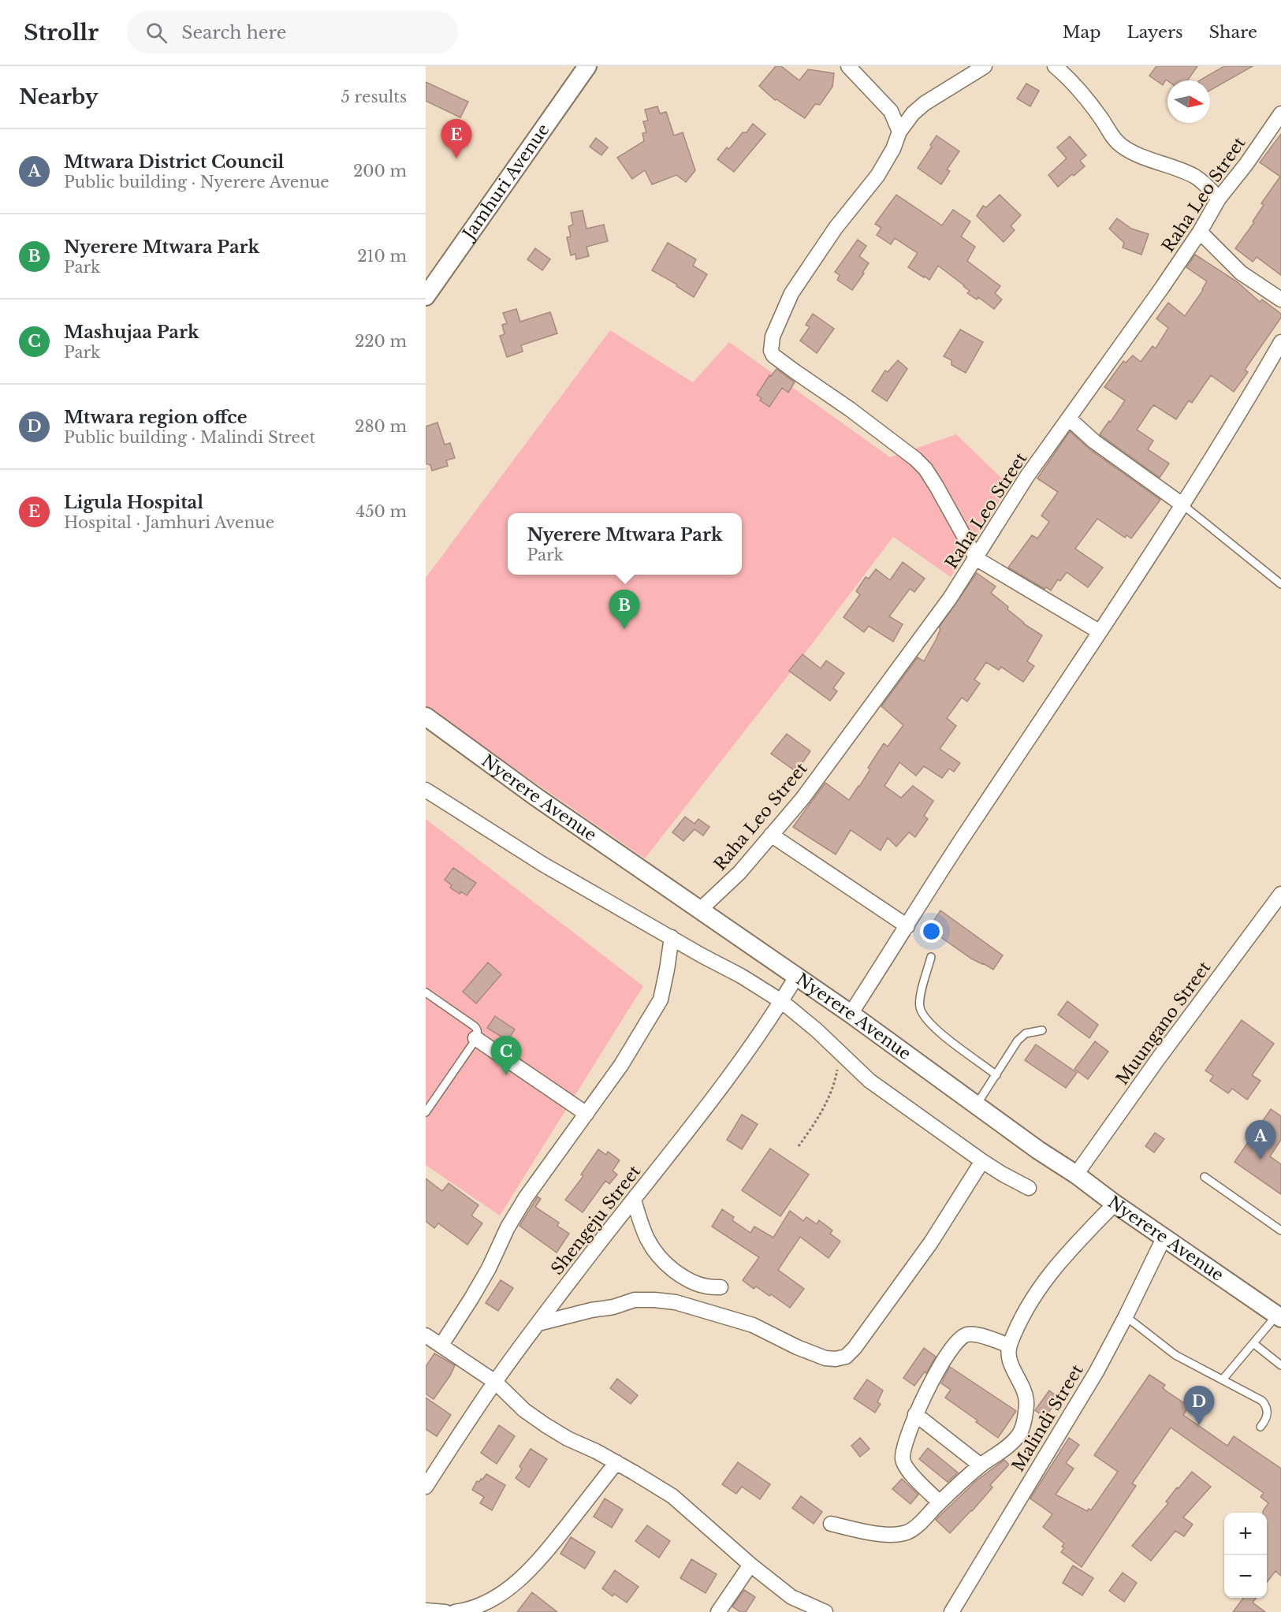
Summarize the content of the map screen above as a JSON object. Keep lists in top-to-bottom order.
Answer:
{
  "streets": {
    "street": [
      "Jamhuri Avenue",
      "Raha Leo Street",
      "Nyerere Avenue",
      "Muungano Street",
      "Shengeju Street",
      "Malindi Street"
    ]
  },
  "crossings": [
    ["Raha Leo Street", "Nyerere Avenue"],
    ["Nyerere Avenue", "Muungano Street"],
    ["Nyerere Avenue", "Shengeju Street"],
    ["Nyerere Avenue", "Malindi Street"]
  ],
  "north": "right",
  "page": {
    "header": "Strollr",
    "search": "Search here",
    "nav": ["Map", "Layers", "Share"],
    "heading": ["Nearby", "5 results"],
    "pins": [
      "E",
      "B",
      "C",
      "A",
      "D"
    ],
    "list": [
      {
        "mark": "A",
        "name": "Mtwara District Council",
        "note": "Public building · Nyerere Avenue",
        "value": "200 m"
      },
      {
        "mark": "B",
        "name": "Nyerere Mtwara Park",
        "note": "Park",
        "value": "210 m"
      },
      {
        "mark": "C",
        "name": "Mashujaa Park",
        "note": "Park",
        "value": "220 m"
      },
      {
        "mark": "D",
        "name": "Mtwara region offce",
        "note": "Public building · Malindi Street",
        "value": "280 m"
      },
      {
        "mark": "E",
        "name": "Ligula Hospital",
        "note": "Hospital · Jamhuri Avenue",
        "value": "450 m"
      }
    ],
    "popup": ["Nyerere Mtwara Park", "Park"],
    "map_buttons": ["+", "−"]
  }
}
